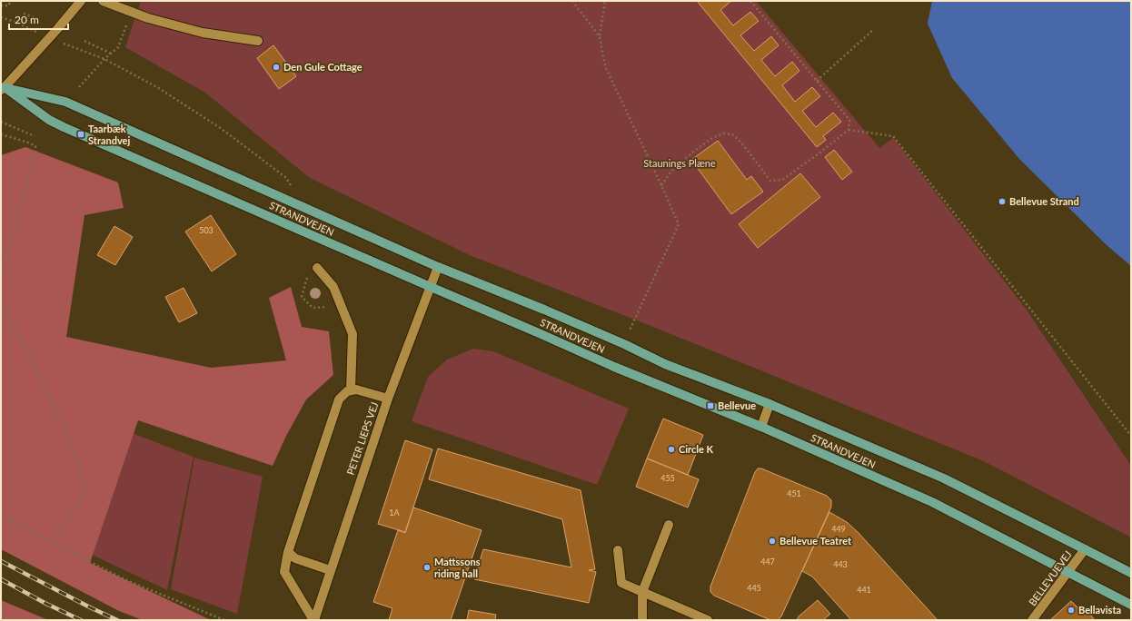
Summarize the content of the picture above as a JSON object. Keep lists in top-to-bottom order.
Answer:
{
  "streets": {
    "main road": ["STRANDVEJEN"],
    "street": ["PETER LIEPS VEJ", "BELLEVUEVEJ"]
  },
  "crossings": [
    ["STRANDVEJEN", "PETER LIEPS VEJ"],
    ["STRANDVEJEN", "BELLEVUEVEJ"]
  ],
  "parks": ["Staunings Plæne"],
  "places": {
    "other": [
      "Den Gule Cottage",
      "Bellevue Strand",
      "Circle K",
      "Bellevue Teatret",
      "Mattssons riding hall",
      "Bellavista"
    ],
    "transit": ["Taarbæk Strandvej", "Bellevue"]
  },
  "house_numbers": [
    "503",
    "455",
    "451",
    "1A",
    "449",
    "447",
    "443",
    "445",
    "441"
  ],
  "scale_bar": "20 m"
}
